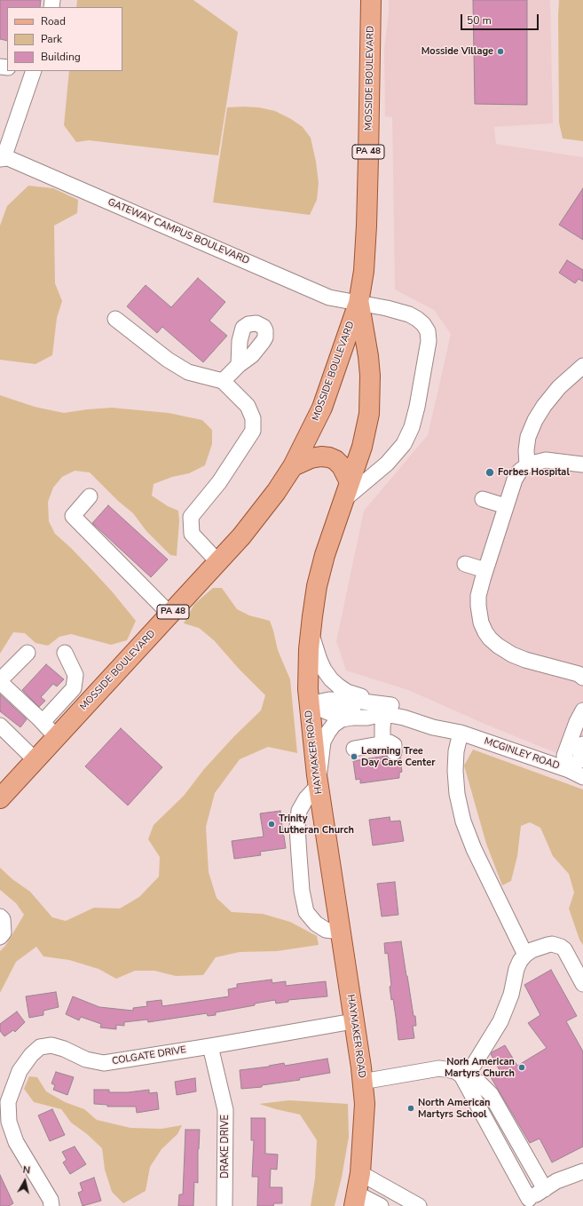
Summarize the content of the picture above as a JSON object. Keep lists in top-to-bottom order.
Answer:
{
  "streets": {
    "main road": ["MOSSIDE BOULEVARD", "PA 48", "HAYMAKER ROAD"],
    "street": [
      "GATEWAY CAMPUS BOULEVARD",
      "MCGINLEY ROAD",
      "COLGATE DRIVE",
      "DRAKE DRIVE"
    ]
  },
  "crossings": [
    ["MOSSIDE BOULEVARD", "GATEWAY CAMPUS BOULEVARD"],
    ["MOSSIDE BOULEVARD", "HAYMAKER ROAD"],
    ["GATEWAY CAMPUS BOULEVARD", "HAYMAKER ROAD"],
    ["HAYMAKER ROAD", "MCGINLEY ROAD"],
    ["HAYMAKER ROAD", "COLGATE DRIVE"],
    ["COLGATE DRIVE", "DRAKE DRIVE"]
  ],
  "places": [
    "Mosside Village",
    "Forbes Hospital",
    "Learning Tree Day Care Center",
    "Trinity Lutheran Church",
    "Norh American Martyrs Church",
    "North American Martyrs School"
  ],
  "legend": ["Road", "Park", "Building"],
  "scale_bar": "50 m",
  "north": "top"
}
